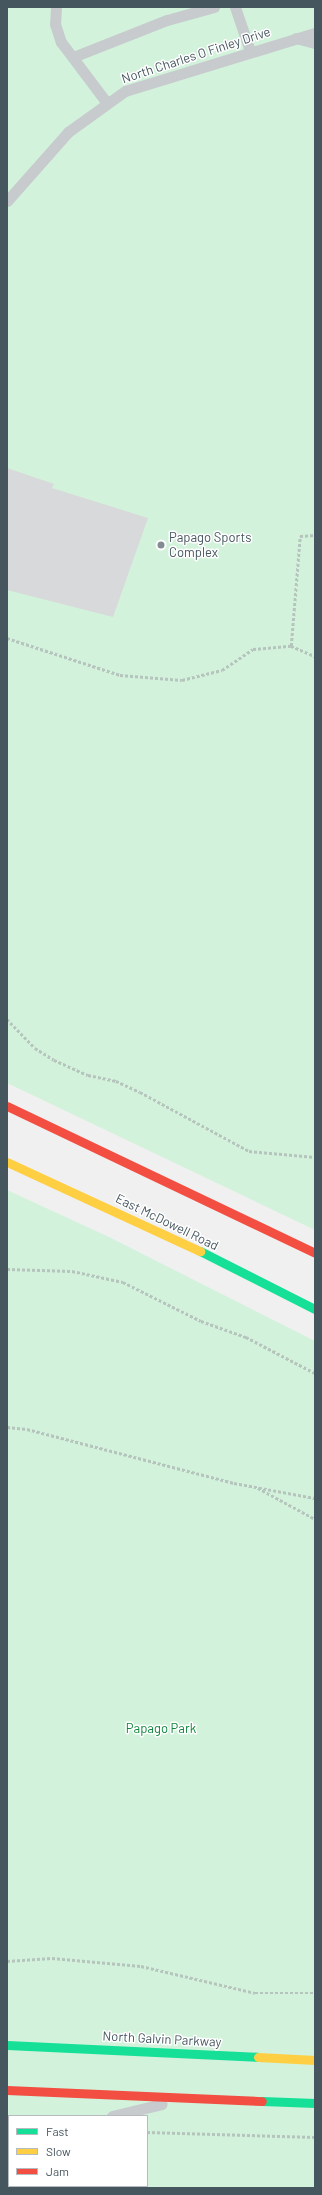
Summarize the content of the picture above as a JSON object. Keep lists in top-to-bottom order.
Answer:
{
  "streets": {
    "main road": ["East McDowell Road", "North Galvin Parkway"],
    "lane": ["North Charles O Finley Drive"]
  },
  "parks": ["Papago Park"],
  "places": ["Papago Sports Complex"],
  "legend": ["Fast", "Slow", "Jam"]
}
